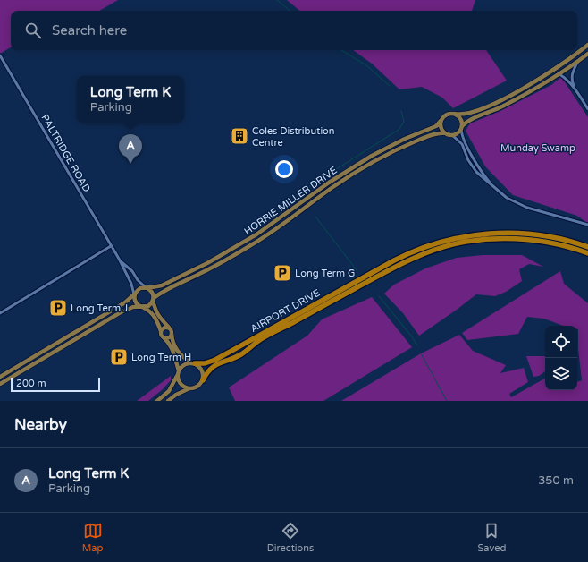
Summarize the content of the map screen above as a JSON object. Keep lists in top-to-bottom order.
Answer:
{
  "streets": {
    "highway": ["AIRPORT DRIVE"],
    "main road": ["HORRIE MILLER DRIVE"],
    "street": ["PALTRIDGE ROAD"]
  },
  "crossings": [
    ["PALTRIDGE ROAD", "HORRIE MILLER DRIVE"]
  ],
  "parks": ["Munday Swamp"],
  "places": {
    "building": ["Coles Distribution Centre"],
    "parking": ["Long Term G", "Long Term J", "Long Term H"]
  },
  "scale_bar": "200 m",
  "page": {
    "search": "Search here",
    "popup": ["Long Term K", "Parking"],
    "pins": "A",
    "scale": "200 m",
    "heading": "Nearby",
    "list": [
      {
        "mark": "A",
        "name": "Long Term K",
        "note": "Parking",
        "value": "350 m"
      }
    ],
    "nav": ["Map", "Directions", "Saved"]
  }
}
